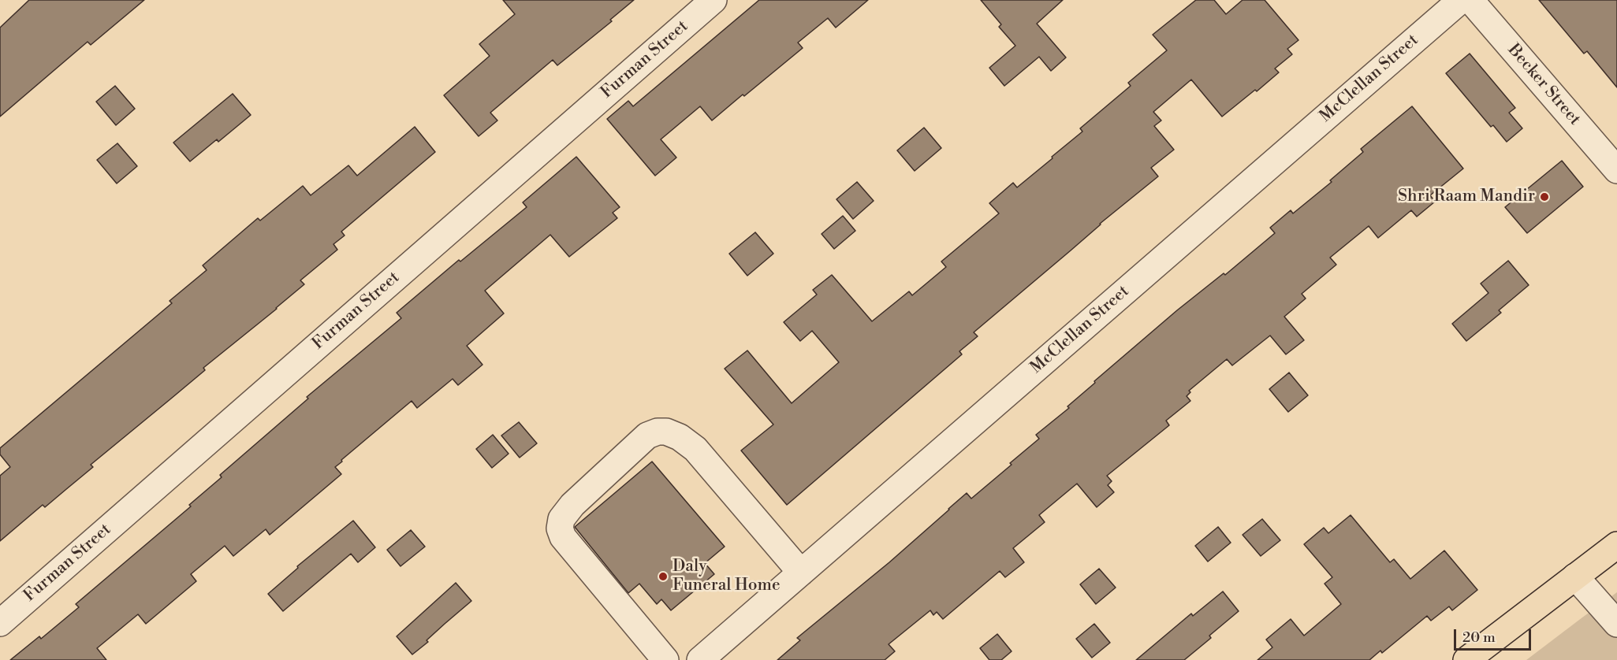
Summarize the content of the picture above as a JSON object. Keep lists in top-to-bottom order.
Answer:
{
  "streets": {
    "street": ["Furman Street", "McClellan Street", "Becker Street"]
  },
  "places": ["Shri Raam Mandir", "Daly Funeral Home"],
  "scale_bar": "20 m"
}
